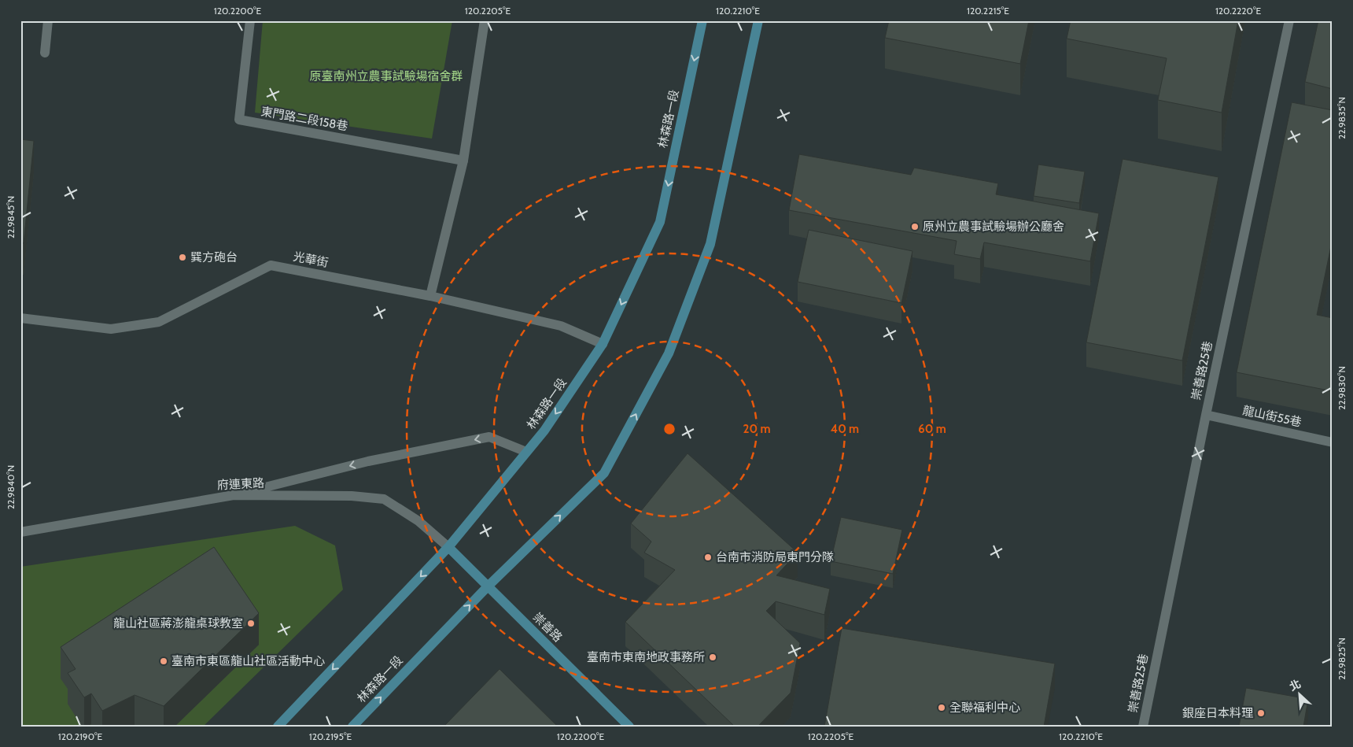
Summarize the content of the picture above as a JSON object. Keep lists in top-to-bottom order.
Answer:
{
  "streets": {
    "street": [
      "東門路二段158巷",
      "林森路一段",
      "光華街",
      "崇善路25巷",
      "龍山街55巷",
      "府連東路",
      "崇善路"
    ]
  },
  "crossings": [
    ["林森路一段", "光華街"],
    ["林森路一段", "府連東路"],
    ["林森路一段", "崇善路"],
    ["崇善路25巷", "龍山街55巷"],
    ["府連東路", "崇善路"]
  ],
  "parks": ["原臺南州立農事試驗場宿舍群"],
  "places": [
    "原州立農事試驗場辦公廳舍",
    "巽方砲台",
    "台南市消防局東門分隊",
    "龍山社區蔣澎龍桌球教室",
    "臺南市東南地政事務所",
    "臺南市東區龍山社區活動中心",
    "全聯福利中心",
    "銀座日本料理"
  ],
  "north": "top left",
  "coordinates": [
    "120.2200°E",
    "120.2205°E",
    "120.2210°E",
    "120.2215°E",
    "120.2220°E",
    "22.9835°N",
    "22.9845°N",
    "22.9830°N",
    "22.9840°N",
    "22.9825°N",
    "120.2190°E",
    "120.2195°E"
  ],
  "rings": ["20 m", "40 m", "60 m"]
}
